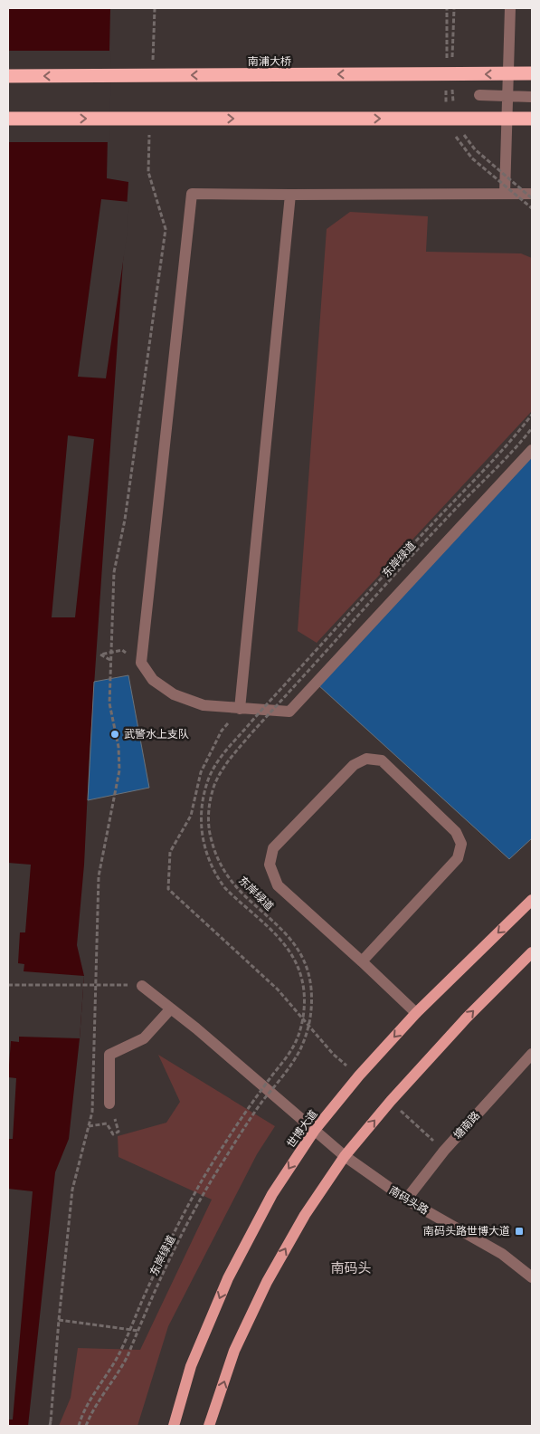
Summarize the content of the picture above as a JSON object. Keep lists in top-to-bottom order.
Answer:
{
  "streets": {
    "highway": ["南浦大桥"],
    "main road": ["世博大道"],
    "street": ["塘南路", "南码头路"],
    "path": ["东岸绿道"]
  },
  "crossings": [
    ["塘南路", "南码头路"],
    ["世博大道", "南码头路"]
  ],
  "districts": ["南码头"],
  "places": {
    "other": ["武警水上支队"],
    "transit": ["南码头路世博大道"]
  }
}
